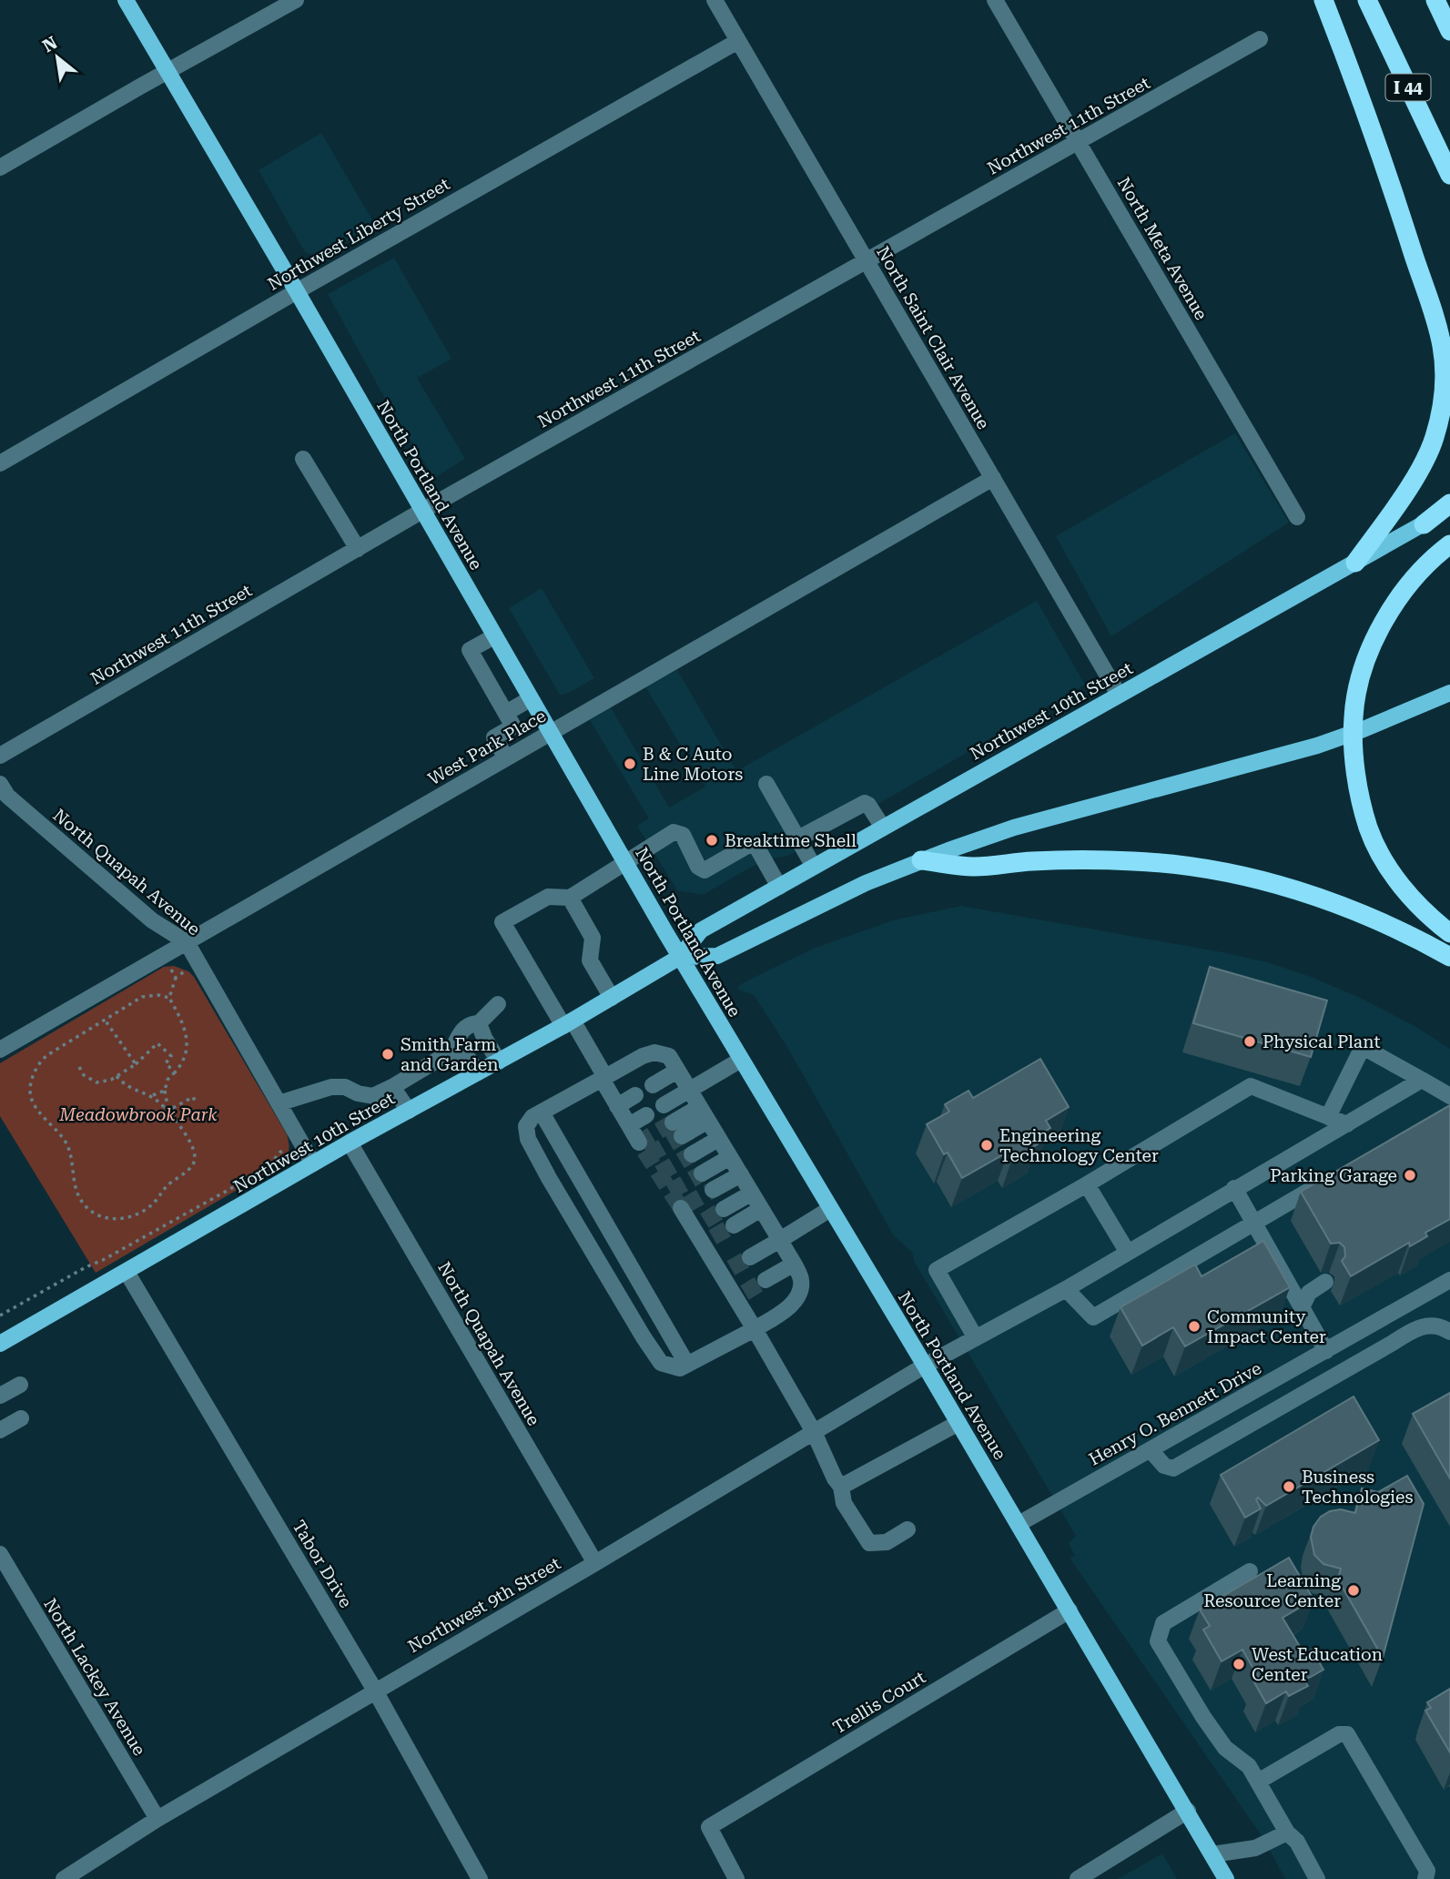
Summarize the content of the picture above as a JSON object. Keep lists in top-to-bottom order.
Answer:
{
  "streets": {
    "highway": ["I 44"],
    "main road": ["North Portland Avenue", "Northwest 10th Street"],
    "street": [
      "Northwest 11th Street",
      "Northwest Liberty Street",
      "North Meta Avenue",
      "North Saint Clair Avenue",
      "West Park Place",
      "North Quapah Avenue",
      "Henry O. Bennett Drive",
      "Tabor Drive",
      "Northwest 9th Street",
      "North Lackey Avenue",
      "Trellis Court"
    ]
  },
  "crossings": [
    ["Northwest 11th Street", "North Meta Avenue"],
    ["Northwest 11th Street", "North Saint Clair Avenue"],
    ["Northwest 11th Street", "North Portland Avenue"],
    ["Northwest Liberty Street", "North Saint Clair Avenue"],
    ["Northwest Liberty Street", "North Portland Avenue"],
    ["North Saint Clair Avenue", "Northwest 10th Street"],
    ["North Saint Clair Avenue", "West Park Place"],
    ["North Portland Avenue", "Northwest 10th Street"],
    ["North Portland Avenue", "West Park Place"],
    ["North Portland Avenue", "Henry O. Bennett Drive"],
    ["North Portland Avenue", "Northwest 9th Street"],
    ["North Portland Avenue", "Trellis Court"],
    ["Northwest 10th Street", "North Quapah Avenue"],
    ["Northwest 10th Street", "Tabor Drive"],
    ["West Park Place", "North Quapah Avenue"],
    ["North Quapah Avenue", "Northwest 9th Street"],
    ["Tabor Drive", "Northwest 9th Street"],
    ["Northwest 9th Street", "North Lackey Avenue"]
  ],
  "parks": ["Meadowbrook Park"],
  "places": [
    "B & C Auto Line Motors",
    "Breaktime Shell",
    "Physical Plant",
    "Smith Farm and Garden",
    "Engineering Technology Center",
    "Parking Garage",
    "Community Impact Center",
    "Business Technologies",
    "Learning Resource Center",
    "West Education Center"
  ],
  "north": "top left"
}
